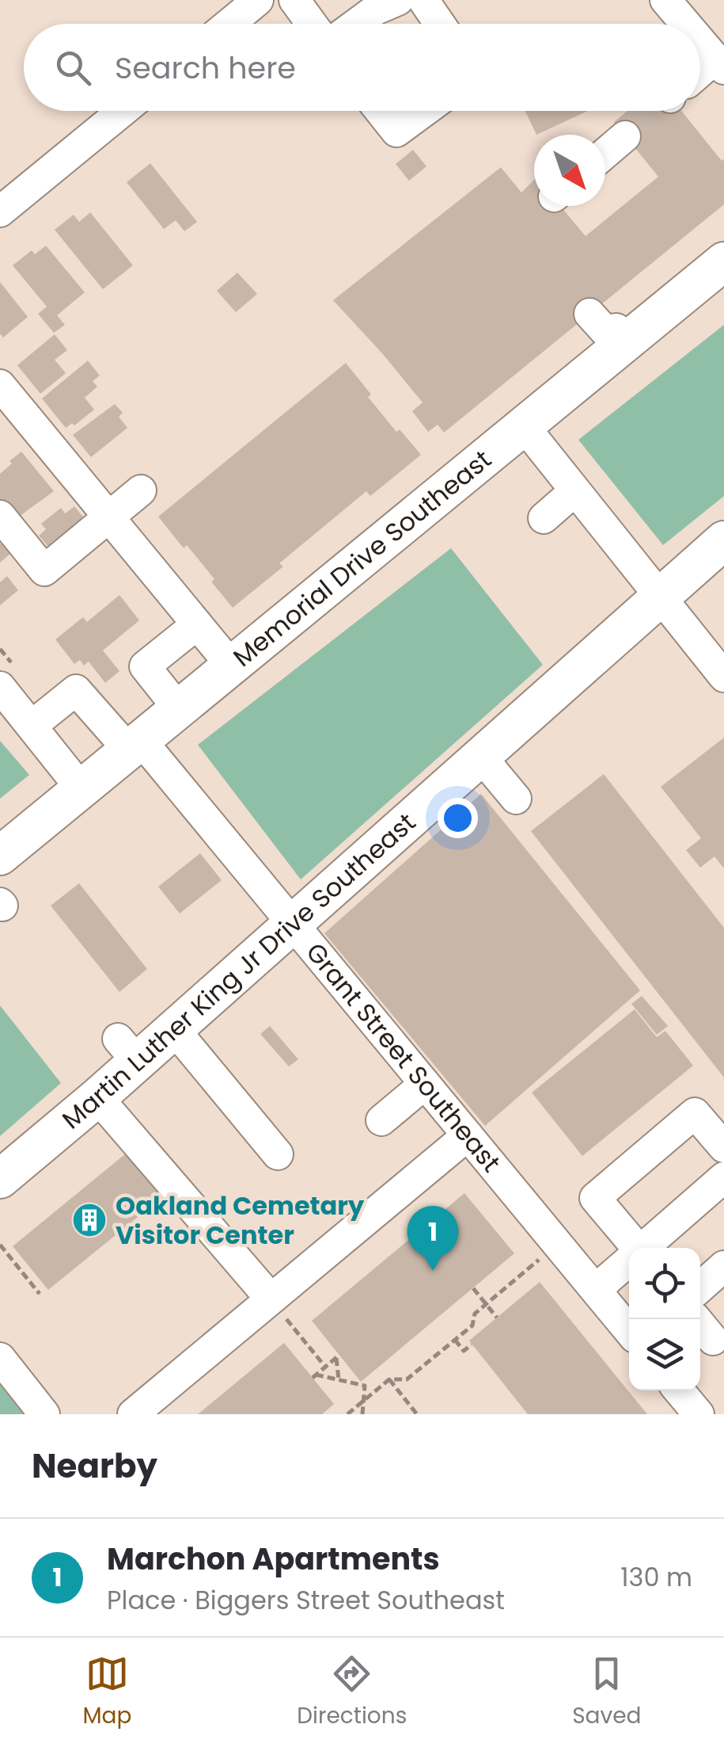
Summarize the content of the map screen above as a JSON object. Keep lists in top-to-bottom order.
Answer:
{
  "streets": {
    "main road": ["Memorial Drive Southeast", "Martin Luther King Jr Drive Southeast"],
    "street": ["Grant Street Southeast"]
  },
  "crossings": [
    ["Memorial Drive Southeast", "Grant Street Southeast"],
    ["Martin Luther King Jr Drive Southeast", "Grant Street Southeast"]
  ],
  "places": {
    "building": ["Oakland Cemetary Visitor Center"]
  },
  "north": "bottom right",
  "page": {
    "search": "Search here",
    "pins": "1",
    "heading": "Nearby",
    "list": [
      {
        "mark": "1",
        "name": "Marchon Apartments",
        "note": "Place · Biggers Street Southeast",
        "value": "130 m"
      }
    ],
    "nav": ["Map", "Directions", "Saved"]
  }
}
